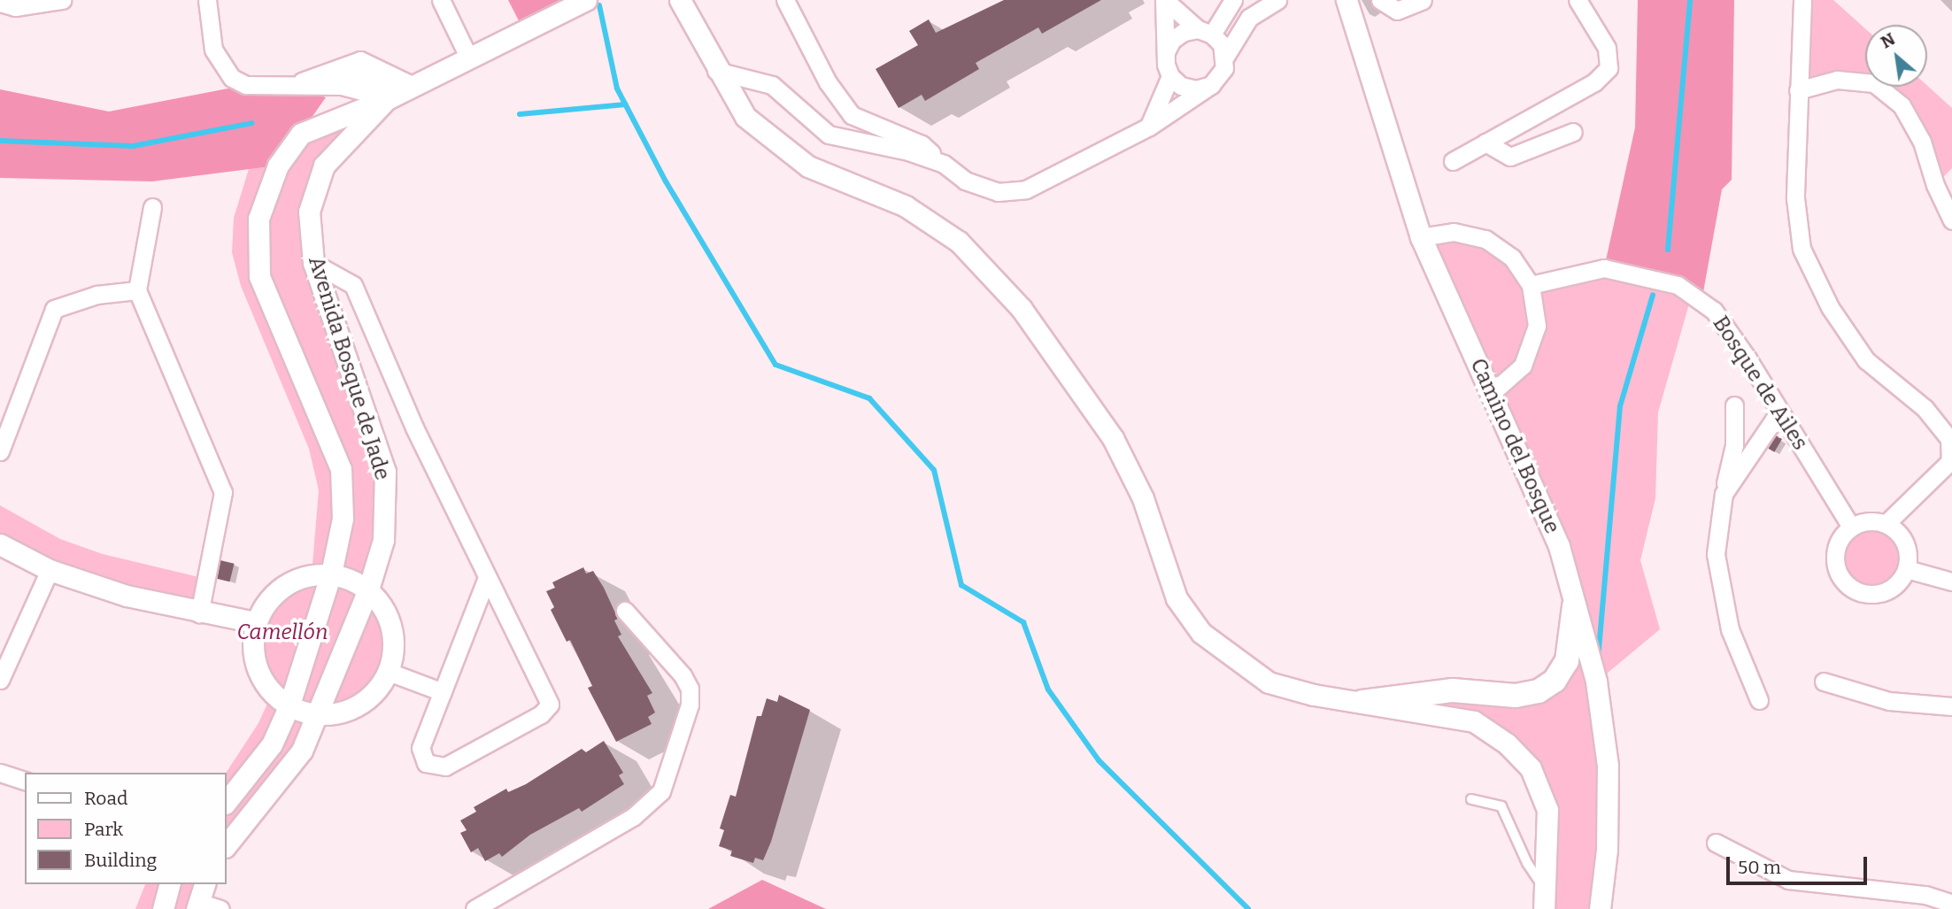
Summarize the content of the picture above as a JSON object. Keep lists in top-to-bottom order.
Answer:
{
  "streets": {
    "street": ["Avenida Bosque de Jade", "Bosque de Ailes", "Camino del Bosque"]
  },
  "parks": ["Camellón"],
  "legend": ["Road", "Park", "Building"],
  "scale_bar": "50 m",
  "north": "top left"
}
